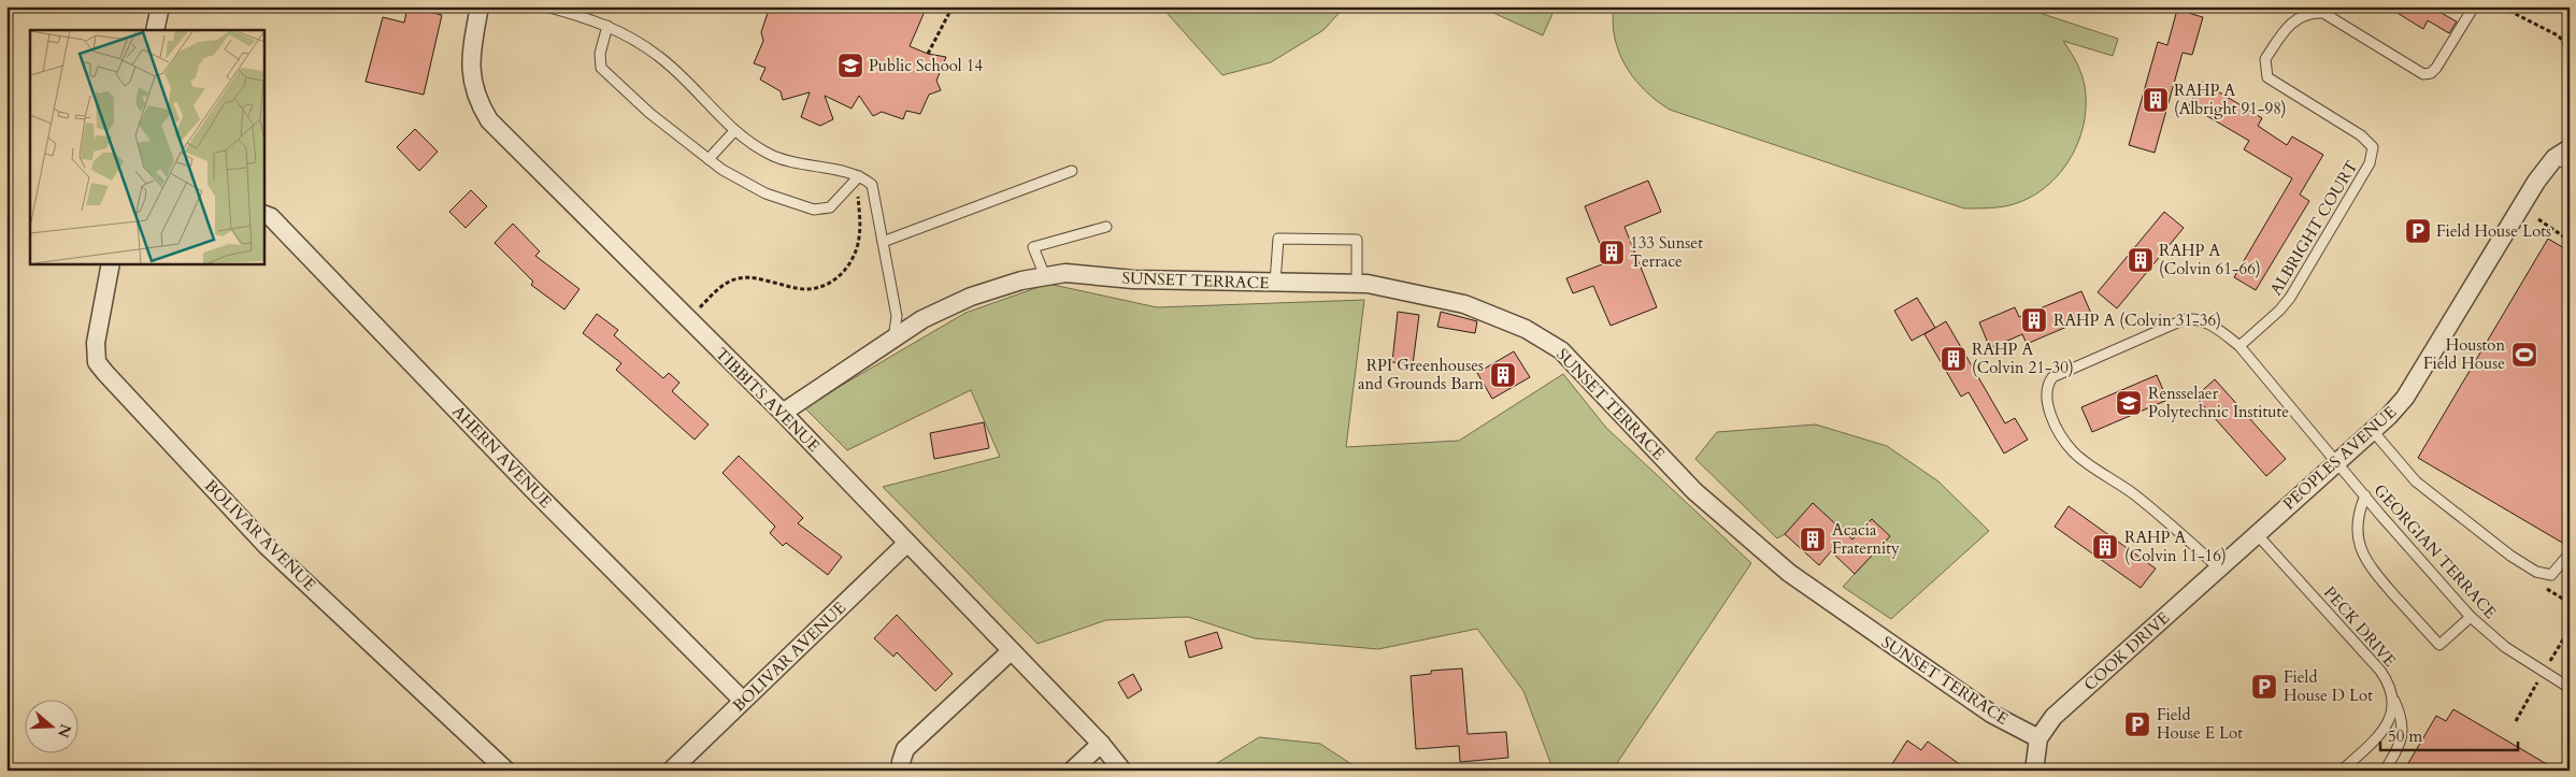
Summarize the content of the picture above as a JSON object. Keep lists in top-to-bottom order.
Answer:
{
  "streets": {
    "street": [
      "SUNSET TERRACE",
      "TIBBITS AVENUE",
      "AHERN AVENUE",
      "PEOPLES AVENUE",
      "BOLIVAR AVENUE",
      "COOK DRIVE"
    ],
    "lane": ["ALBRIGHT COURT", "GEORGIAN TERRACE", "PECK DRIVE"]
  },
  "crossings": [
    ["ALBRIGHT COURT", "GEORGIAN TERRACE"],
    ["SUNSET TERRACE", "TIBBITS AVENUE"],
    ["SUNSET TERRACE", "COOK DRIVE"],
    ["TIBBITS AVENUE", "BOLIVAR AVENUE"],
    ["AHERN AVENUE", "BOLIVAR AVENUE"],
    ["PEOPLES AVENUE", "GEORGIAN TERRACE"],
    ["PEOPLES AVENUE", "PECK DRIVE"],
    ["PEOPLES AVENUE", "COOK DRIVE"],
    ["GEORGIAN TERRACE", "COOK DRIVE"]
  ],
  "places": {
    "school or university": ["Public School 14", "Rensselaer Polytechnic Institute"],
    "building": [
      "RAHP A (Albright 91-98)",
      "133 Sunset Terrace",
      "RAHP A (Colvin 61-66)",
      "RAHP A (Colvin 31-36)",
      "RAHP A (Colvin 21-30)",
      "RPI Greenhouses and Grounds Barn",
      "Acacia Fraternity",
      "RAHP A (Colvin 11-16)"
    ],
    "parking": ["Field House Lots", "Field House D Lot", "Field House E Lot"],
    "sports": ["Houston Field House"]
  },
  "scale_bar": "50 m",
  "north": "right"
}
